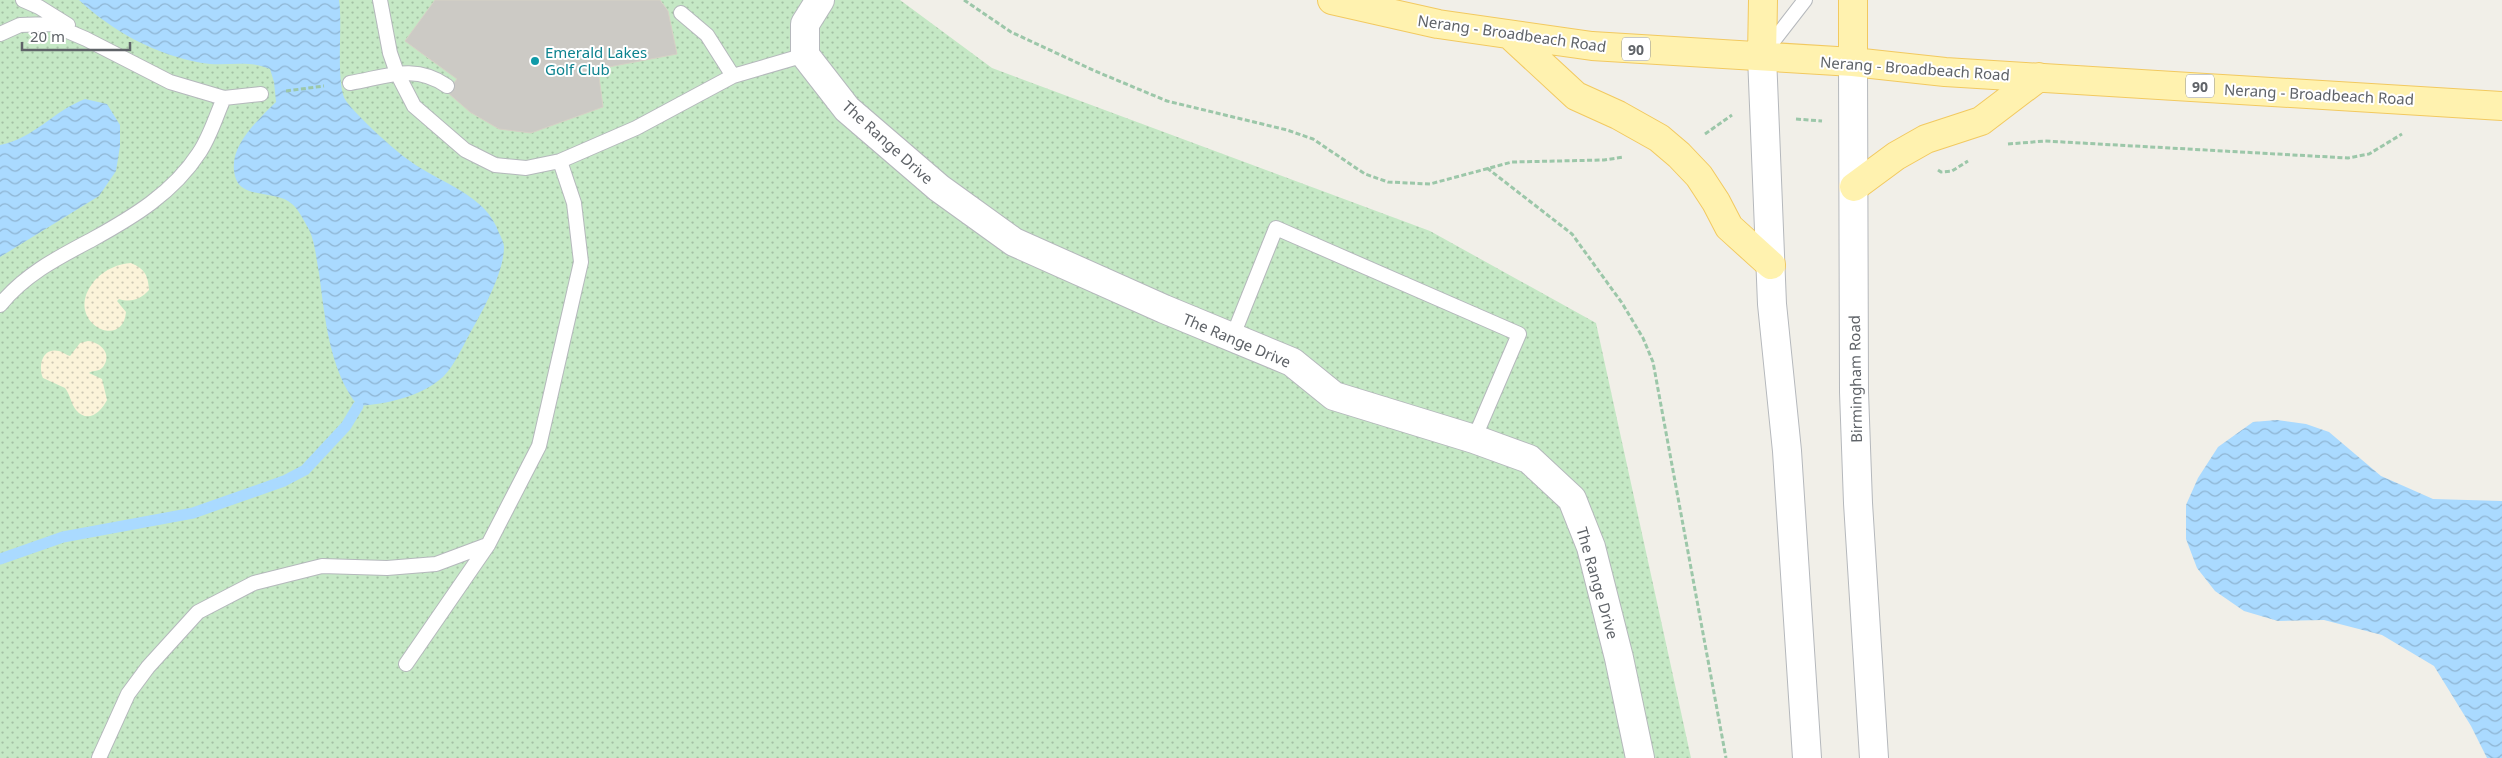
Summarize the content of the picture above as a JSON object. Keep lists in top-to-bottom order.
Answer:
{
  "streets": {
    "main road": ["Nerang - Broadbeach Road", "90", "Birmingham Road"],
    "street": ["The Range Drive"]
  },
  "crossings": [
    ["Nerang - Broadbeach Road", "Birmingham Road"]
  ],
  "places": ["Emerald Lakes Golf Club"],
  "scale_bar": "20 m"
}
